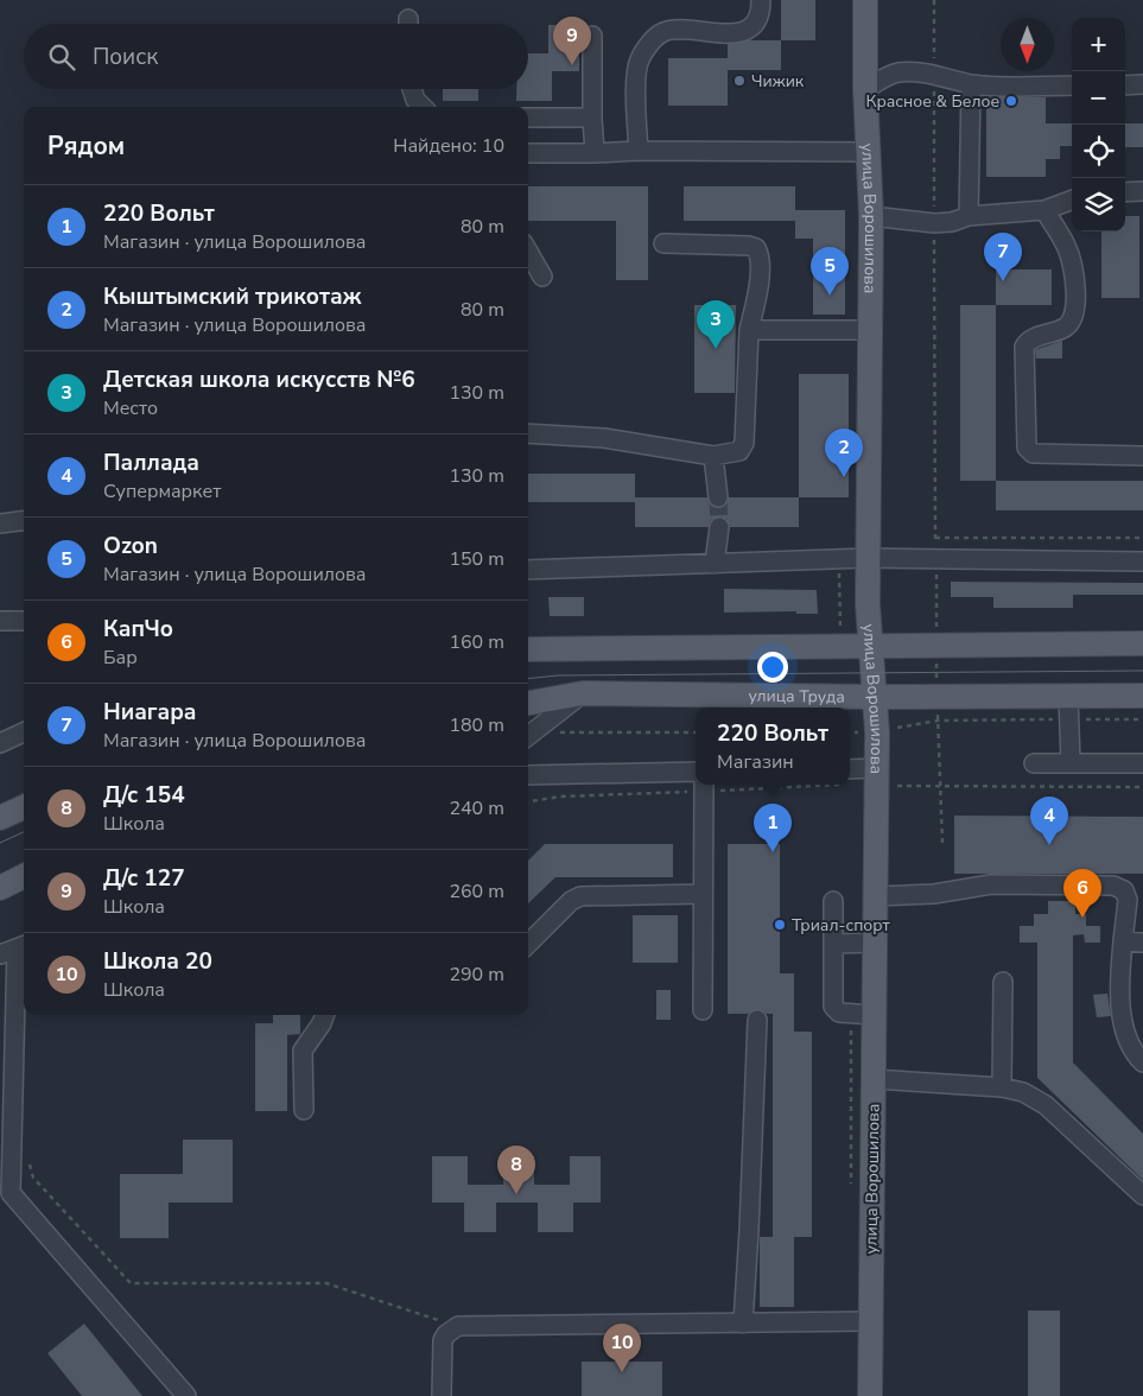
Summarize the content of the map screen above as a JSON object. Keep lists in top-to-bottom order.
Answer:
{
  "streets": {
    "main road": ["улица Ворошилова", "улица Труда"]
  },
  "crossings": [
    ["улица Ворошилова", "улица Труда"]
  ],
  "places": ["Чижик", "Красное & Белое", "Триал-спорт"],
  "north": "bottom",
  "page": {
    "pins": [
      "9",
      "7",
      "5",
      "3",
      "2",
      "4",
      "1",
      "6",
      "8",
      "10"
    ],
    "map_buttons": ["+", "−"],
    "search": "Поиск",
    "heading": ["Рядом", "Найдено: 10"],
    "list": [
      {
        "mark": "1",
        "name": "220 Вольт",
        "note": "Магазин · улица Ворошилова",
        "value": "80 m"
      },
      {
        "mark": "2",
        "name": "Кыштымский трикотаж",
        "note": "Магазин · улица Ворошилова",
        "value": "80 m"
      },
      {
        "mark": "3",
        "name": "Детская школа искусств №6",
        "note": "Место",
        "value": "130 m"
      },
      {
        "mark": "4",
        "name": "Паллада",
        "note": "Супермаркет",
        "value": "130 m"
      },
      {
        "mark": "5",
        "name": "Ozon",
        "note": "Магазин · улица Ворошилова",
        "value": "150 m"
      },
      {
        "mark": "6",
        "name": "КапЧо",
        "note": "Бар",
        "value": "160 m"
      },
      {
        "mark": "7",
        "name": "Ниагара",
        "note": "Магазин · улица Ворошилова",
        "value": "180 m"
      },
      {
        "mark": "8",
        "name": "Д/с 154",
        "note": "Школа",
        "value": "240 m"
      },
      {
        "mark": "9",
        "name": "Д/с 127",
        "note": "Школа",
        "value": "260 m"
      },
      {
        "mark": "10",
        "name": "Школа 20",
        "note": "Школа",
        "value": "290 m"
      }
    ],
    "popup": ["220 Вольт", "Магазин"]
  }
}
